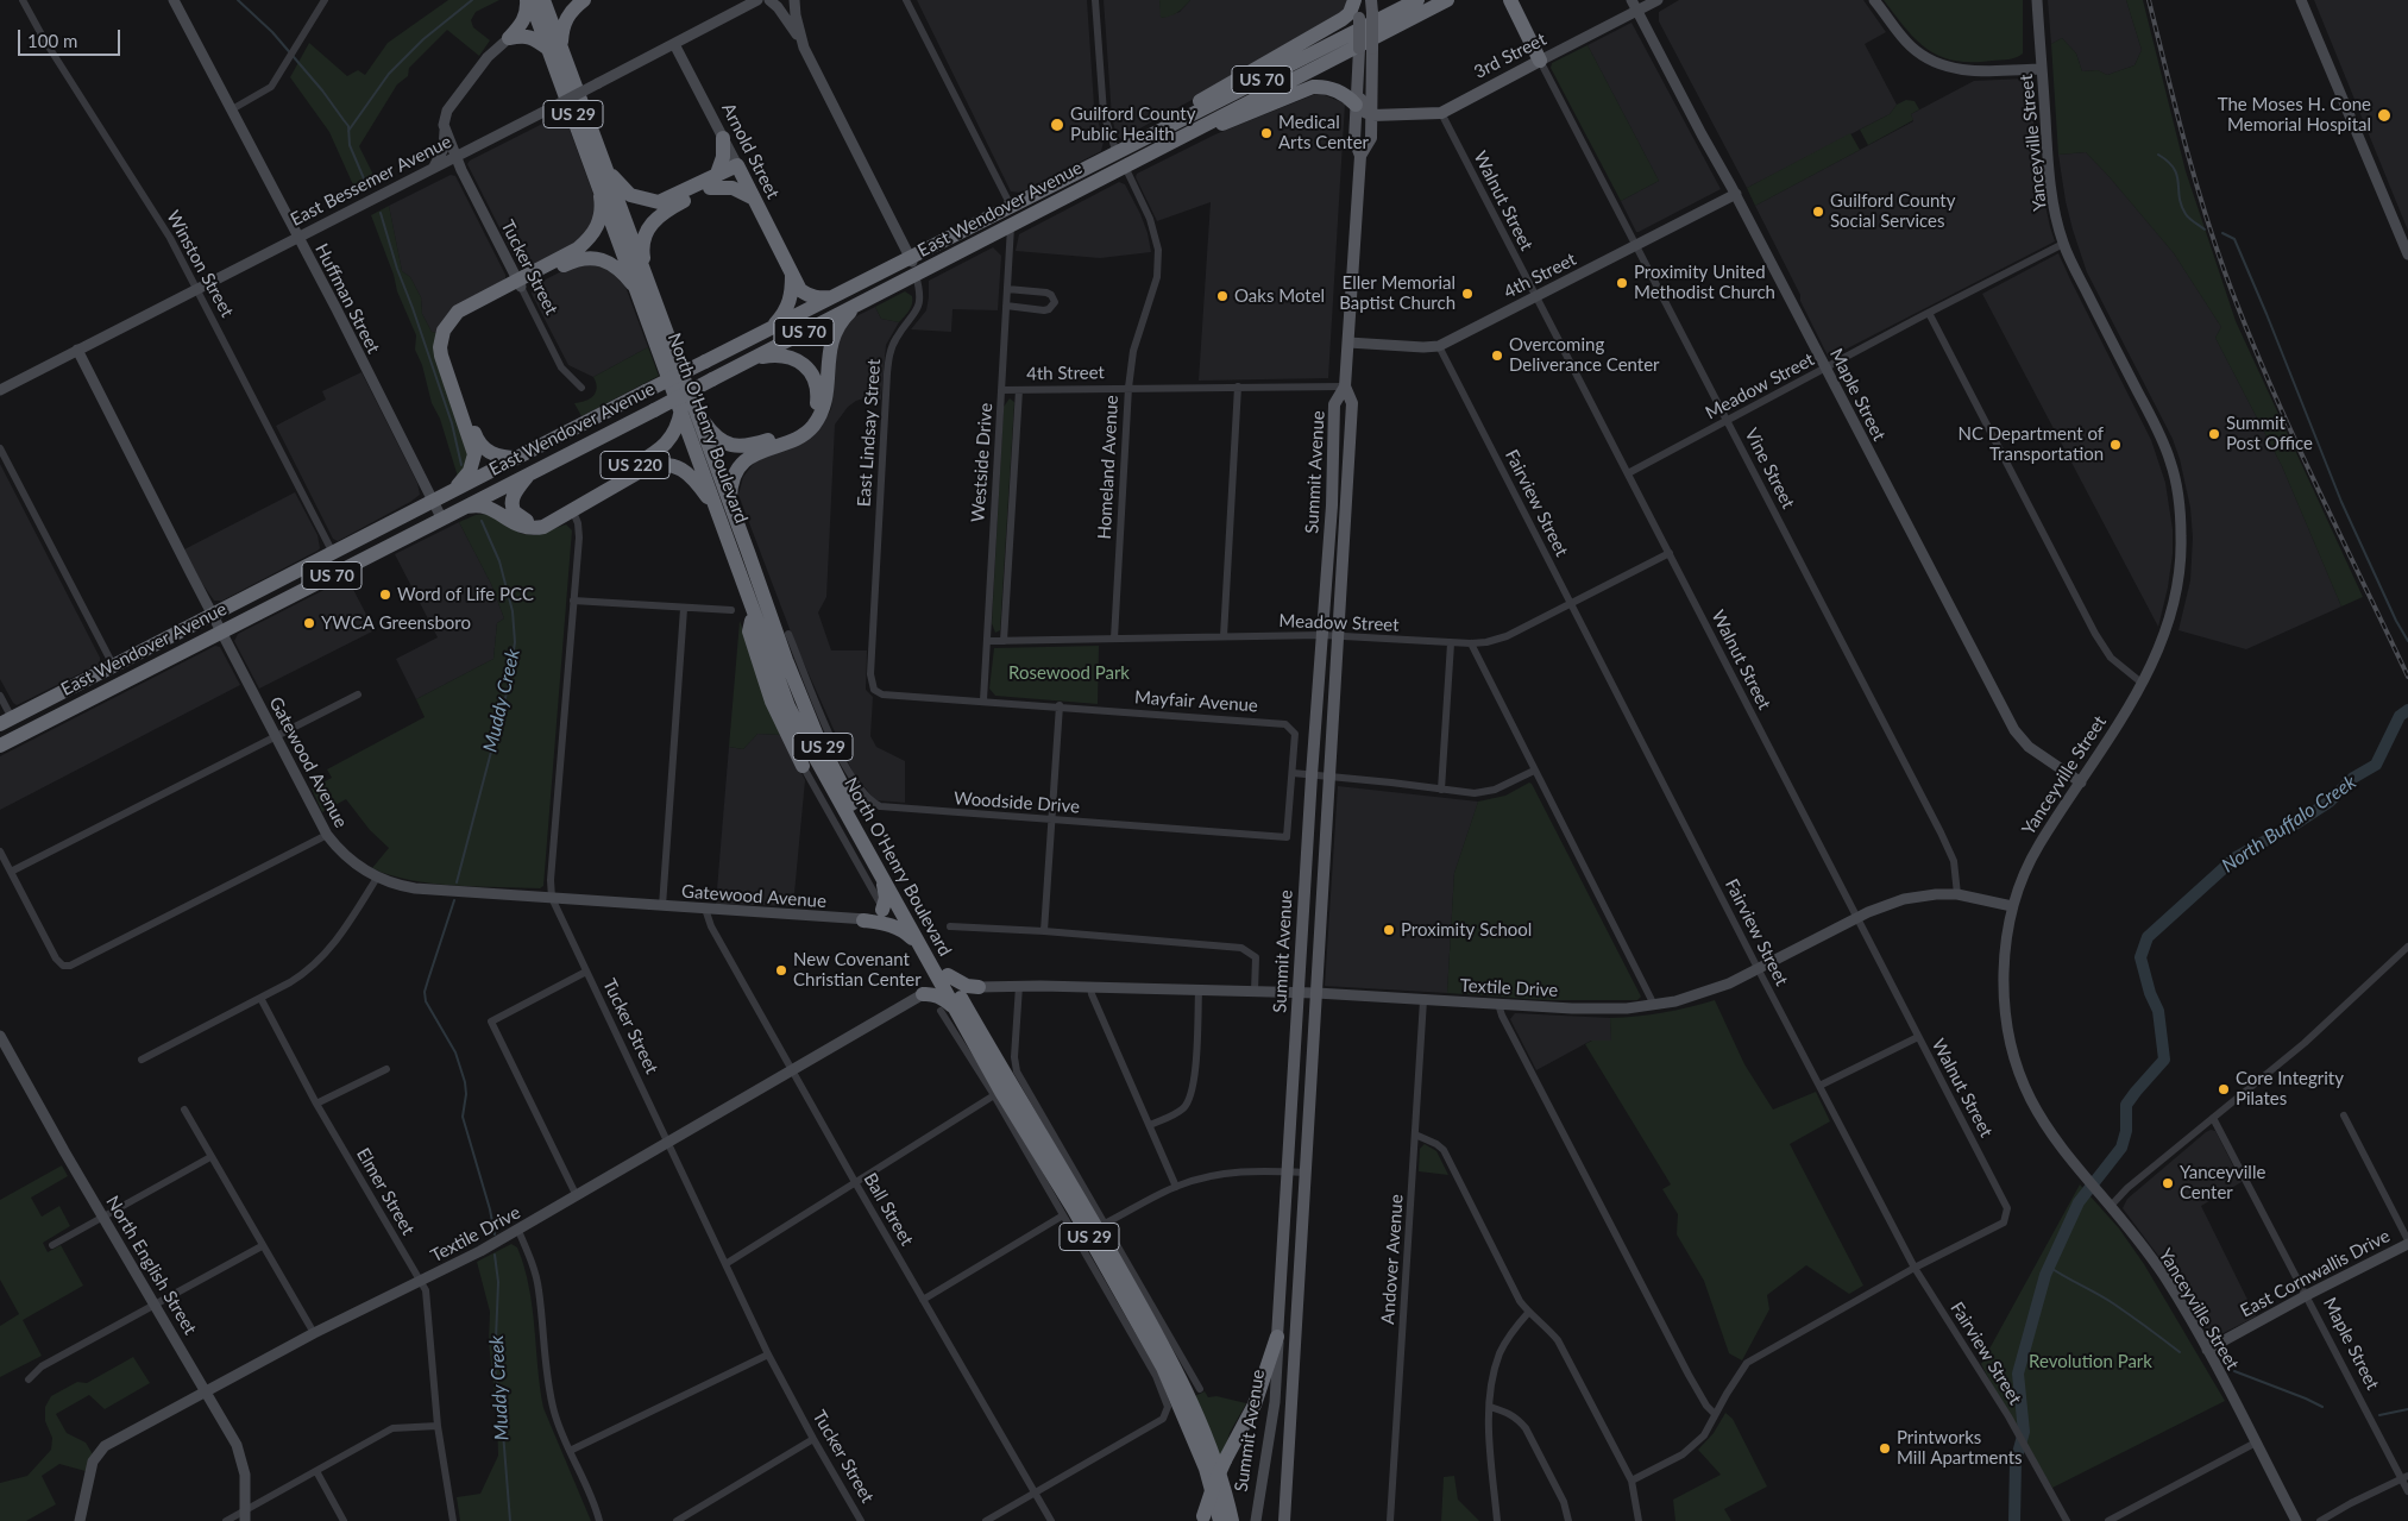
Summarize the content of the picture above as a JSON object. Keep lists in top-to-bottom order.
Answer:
{
  "streets": {
    "highway": [
      "US 70",
      "US 29",
      "Arnold Street",
      "East Wendover Avenue",
      "North O'Henry Boulevard",
      "US 220"
    ],
    "main road": ["3rd Street", "Summit Avenue"],
    "street": [
      "Yanceyville Street",
      "East Bessemer Avenue",
      "Walnut Street",
      "Winston Street",
      "Tucker Street",
      "4th Street",
      "Huffman Street",
      "Meadow Street",
      "Maple Street",
      "East Lindsay Street",
      "Westside Drive",
      "Homeland Avenue",
      "Vine Street",
      "Fairview Street",
      "Mayfair Avenue",
      "Gatewood Avenue",
      "Woodside Drive",
      "Textile Drive",
      "Elmer Street",
      "Ball Street",
      "Andover Avenue",
      "North English Street",
      "East Cornwallis Drive"
    ]
  },
  "crossings": [
    ["3rd Street", "Walnut Street"],
    ["3rd Street", "Maple Street"],
    ["3rd Street", "Vine Street"],
    ["3rd Street", "Summit Avenue"],
    ["Yanceyville Street", "Meadow Street"],
    ["Yanceyville Street", "Maple Street"],
    ["Yanceyville Street", "Textile Drive"],
    ["Yanceyville Street", "East Cornwallis Drive"],
    ["Arnold Street", "East Bessemer Avenue"],
    ["Arnold Street", "East Wendover Avenue"],
    ["East Bessemer Avenue", "Winston Street"],
    ["East Bessemer Avenue", "Tucker Street"],
    ["East Bessemer Avenue", "Huffman Street"],
    ["East Bessemer Avenue", "Gatewood Avenue"],
    ["Walnut Street", "4th Street"],
    ["Walnut Street", "Meadow Street"],
    ["Walnut Street", "Fairview Street"],
    ["Walnut Street", "Textile Drive"],
    ["East Wendover Avenue", "Winston Street"],
    ["East Wendover Avenue", "Huffman Street"],
    ["East Wendover Avenue", "East Lindsay Street"],
    ["East Wendover Avenue", "Westside Drive"],
    ["East Wendover Avenue", "US 220"],
    ["East Wendover Avenue", "Homeland Avenue"],
    ["East Wendover Avenue", "Gatewood Avenue"],
    ["Tucker Street", "US 220"],
    ["Tucker Street", "Gatewood Avenue"],
    ["Tucker Street", "Textile Drive"],
    ["4th Street", "Maple Street"],
    ["4th Street", "Westside Drive"],
    ["4th Street", "Homeland Avenue"],
    ["4th Street", "Vine Street"],
    ["4th Street", "Summit Avenue"],
    ["4th Street", "Fairview Street"],
    ["Meadow Street", "Maple Street"],
    ["Meadow Street", "Westside Drive"],
    ["Meadow Street", "Homeland Avenue"],
    ["Meadow Street", "Vine Street"],
    ["Meadow Street", "Summit Avenue"],
    ["Meadow Street", "Fairview Street"],
    ["Maple Street", "East Cornwallis Drive"],
    ["North O'Henry Boulevard", "US 220"],
    ["East Lindsay Street", "Mayfair Avenue"],
    ["Westside Drive", "Mayfair Avenue"],
    ["Vine Street", "Textile Drive"],
    ["Summit Avenue", "Textile Drive"],
    ["Fairview Street", "Textile Drive"],
    ["Mayfair Avenue", "Woodside Drive"],
    ["Gatewood Avenue", "Ball Street"],
    ["Textile Drive", "Elmer Street"],
    ["Textile Drive", "Ball Street"],
    ["Textile Drive", "Andover Avenue"],
    ["Textile Drive", "North English Street"]
  ],
  "water": ["Muddy Creek", "North Buffalo Creek"],
  "parks": ["Rosewood Park", "Revolution Park"],
  "places": [
    "The Moses H. Cone Memorial Hospital",
    "Guilford County Public Health",
    "Medical Arts Center",
    "Guilford County Social Services",
    "Proximity United Methodist Church",
    "Eller Memorial Baptist Church",
    "Oaks Motel",
    "Overcoming Deliverance Center",
    "Summit Post Office",
    "NC Department of Transportation",
    "Word of Life PCC",
    "YWCA Greensboro",
    "Proximity School",
    "New Covenant Christian Center",
    "Core Integrity Pilates",
    "Yanceyville Center",
    "Printworks Mill Apartments"
  ],
  "scale_bar": "100 m"
}
